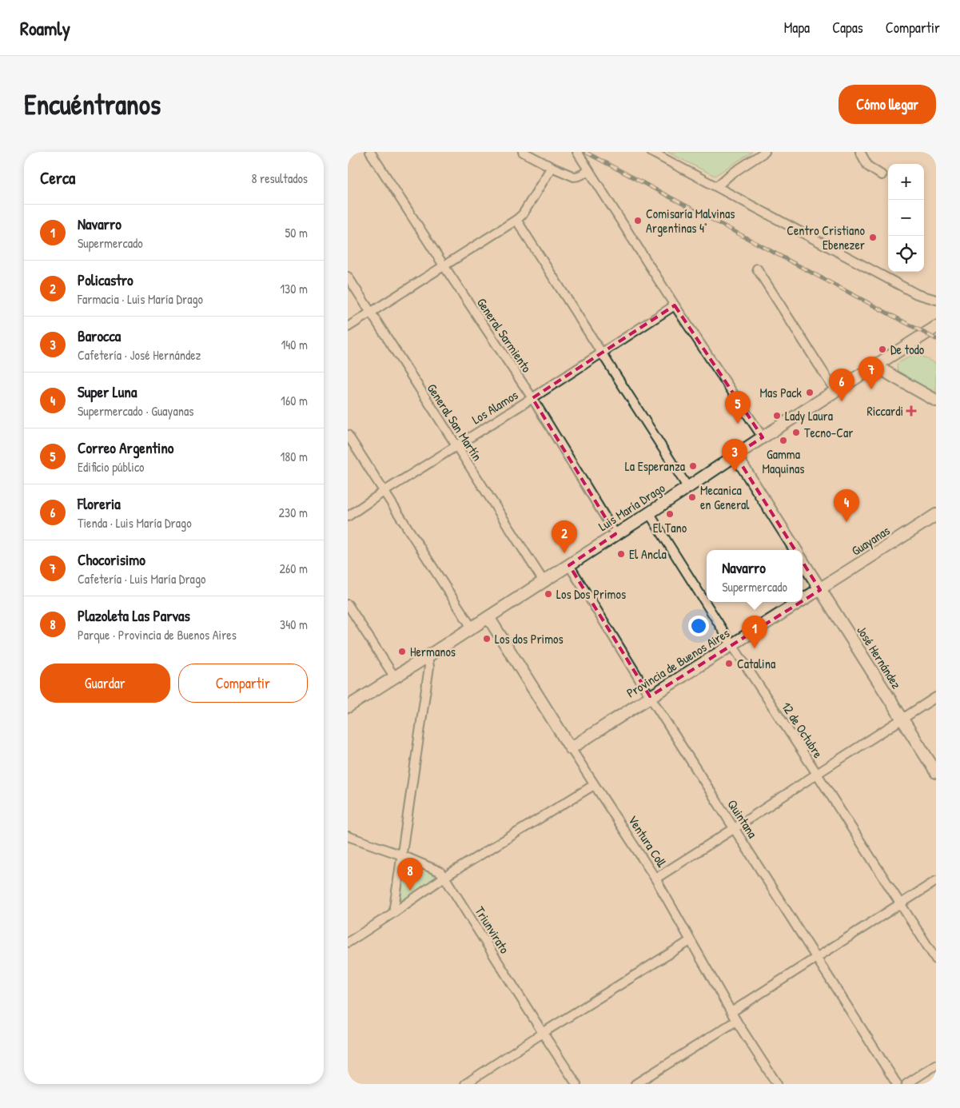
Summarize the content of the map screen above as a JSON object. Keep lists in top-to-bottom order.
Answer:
{
  "streets": {
    "street": [
      "General Sarmiento",
      "Los Alamos",
      "General San Martín",
      "Luis María Drago",
      "Guayanas",
      "José Hernández",
      "Provincia de Buenos Aires",
      "12 de Octubre",
      "Quintana",
      "Ventura Coll",
      "Triunvirato"
    ]
  },
  "crossings": [
    ["General Sarmiento", "Los Alamos"],
    ["General Sarmiento", "Luis María Drago"],
    ["Los Alamos", "General San Martín"],
    ["General San Martín", "Luis María Drago"],
    ["Luis María Drago", "12 de Octubre"],
    ["Luis María Drago", "Quintana"],
    ["Luis María Drago", "Ventura Coll"],
    ["Guayanas", "José Hernández"],
    ["Guayanas", "Provincia de Buenos Aires"],
    ["José Hernández", "Provincia de Buenos Aires"],
    ["Provincia de Buenos Aires", "12 de Octubre"],
    ["Provincia de Buenos Aires", "Quintana"],
    ["Provincia de Buenos Aires", "Ventura Coll"]
  ],
  "places": {
    "other": [
      "Comisaría Malvinas Argentinas 4°",
      "Centro Cristiano Ebenezer",
      "De todo",
      "Mas Pack",
      "Lady Laura",
      "Tecno-Car",
      "Gamma Maquinas",
      "La Esperanza",
      "Mecanica en General",
      "El Tano",
      "El Ancla",
      "Los Dos Primos",
      "Los dos Primos",
      "Hermanos",
      "Catalina"
    ],
    "health": ["Riccardi"]
  },
  "page": {
    "header": "Roamly",
    "nav": ["Mapa", "Capas", "Compartir"],
    "buttons": [
      "Cómo llegar",
      ["Guardar", "Compartir"]
    ],
    "title": "Encuéntranos",
    "heading": ["Cerca", "8 resultados"],
    "map_buttons": ["+", "−"],
    "list": [
      {
        "mark": "1",
        "name": "Navarro",
        "note": "Supermercado",
        "value": "50 m"
      },
      {
        "mark": "2",
        "name": "Policastro",
        "note": "Farmacia · Luis María Drago",
        "value": "130 m"
      },
      {
        "mark": "3",
        "name": "Barocca",
        "note": "Cafetería · José Hernández",
        "value": "140 m"
      },
      {
        "mark": "4",
        "name": "Super Luna",
        "note": "Supermercado · Guayanas",
        "value": "160 m"
      },
      {
        "mark": "5",
        "name": "Correo Argentino",
        "note": "Edificio público",
        "value": "180 m"
      },
      {
        "mark": "6",
        "name": "Floreria",
        "note": "Tienda · Luis María Drago",
        "value": "230 m"
      },
      {
        "mark": "7",
        "name": "Chocorisimo",
        "note": "Cafetería · Luis María Drago",
        "value": "260 m"
      },
      {
        "mark": "8",
        "name": "Plazoleta Las Parvas",
        "note": "Parque · Provincia de Buenos Aires",
        "value": "340 m"
      }
    ],
    "pins": [
      "7",
      "6",
      "5",
      "3",
      "4",
      "2",
      "1",
      "8"
    ],
    "popup": ["Navarro", "Supermercado"]
  }
}
